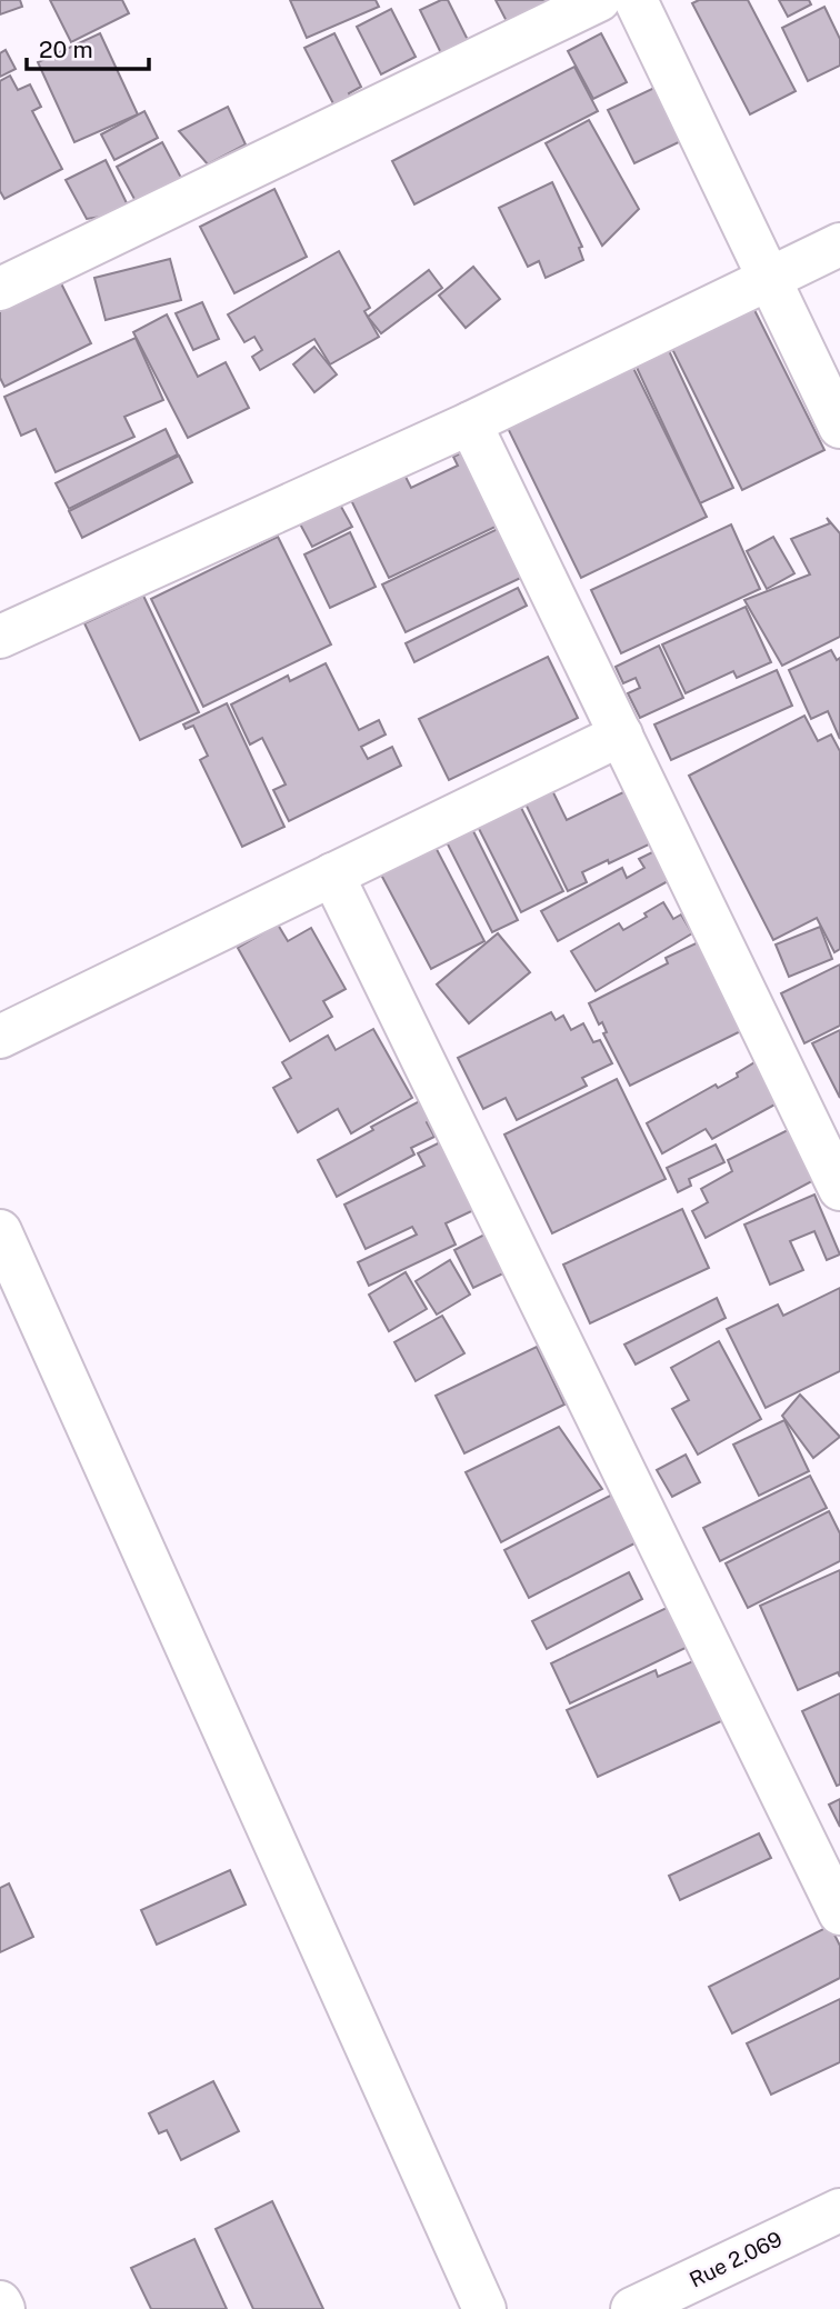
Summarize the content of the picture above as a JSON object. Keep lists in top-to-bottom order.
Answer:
{
  "streets": {
    "street": ["Rue 2.069"]
  },
  "scale_bar": "20 m"
}
